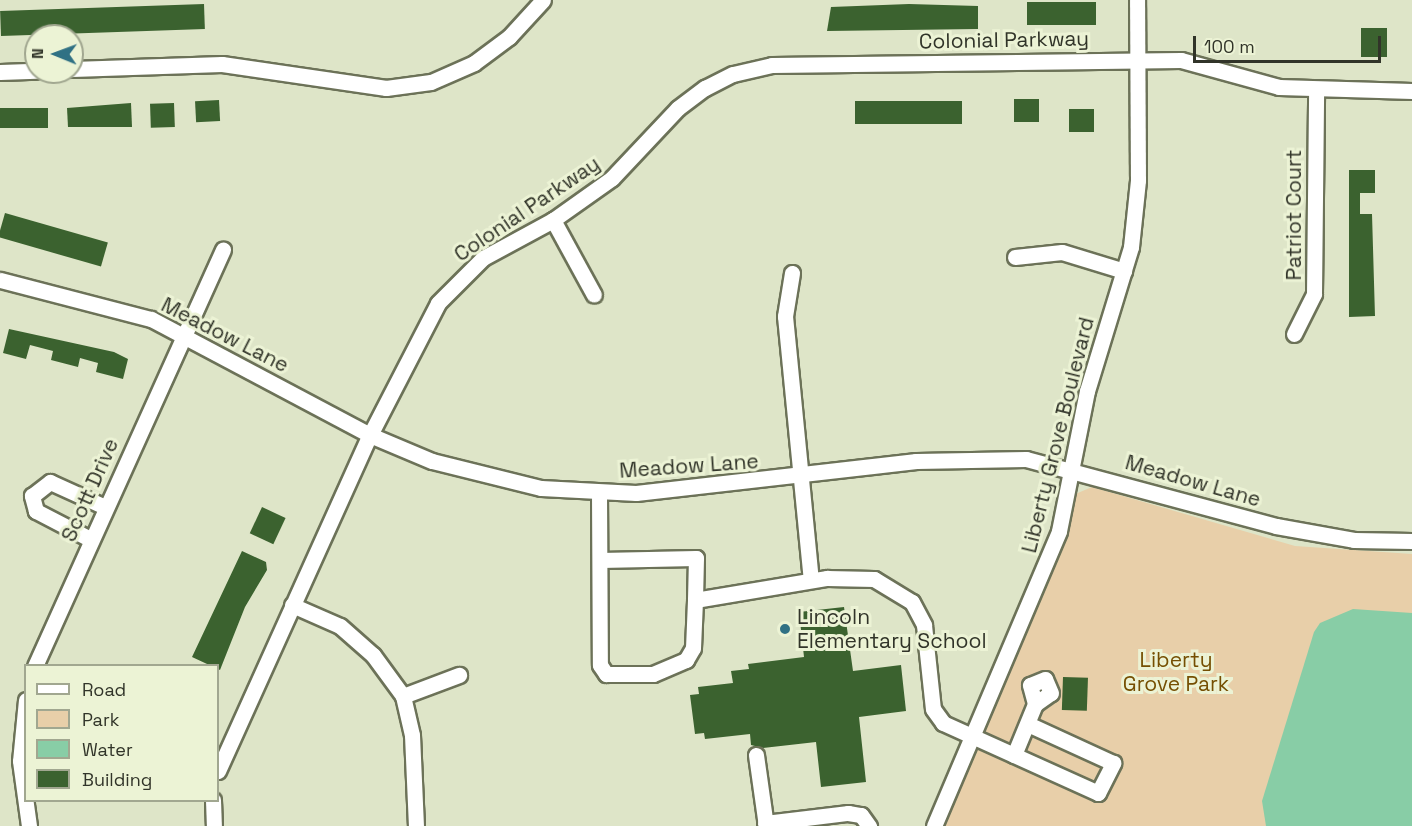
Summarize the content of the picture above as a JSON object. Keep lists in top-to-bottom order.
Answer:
{
  "streets": {
    "street": [
      "Colonial Parkway",
      "Patriot Court",
      "Meadow Lane",
      "Liberty Grove Boulevard",
      "Scott Drive"
    ]
  },
  "crossings": [
    ["Colonial Parkway", "Patriot Court"],
    ["Colonial Parkway", "Meadow Lane"],
    ["Colonial Parkway", "Liberty Grove Boulevard"],
    ["Meadow Lane", "Liberty Grove Boulevard"],
    ["Meadow Lane", "Scott Drive"]
  ],
  "parks": ["Liberty Grove Park"],
  "places": ["Lincoln Elementary School"],
  "legend": [
    "Road",
    "Park",
    "Water",
    "Building"
  ],
  "scale_bar": "100 m",
  "north": "left"
}
